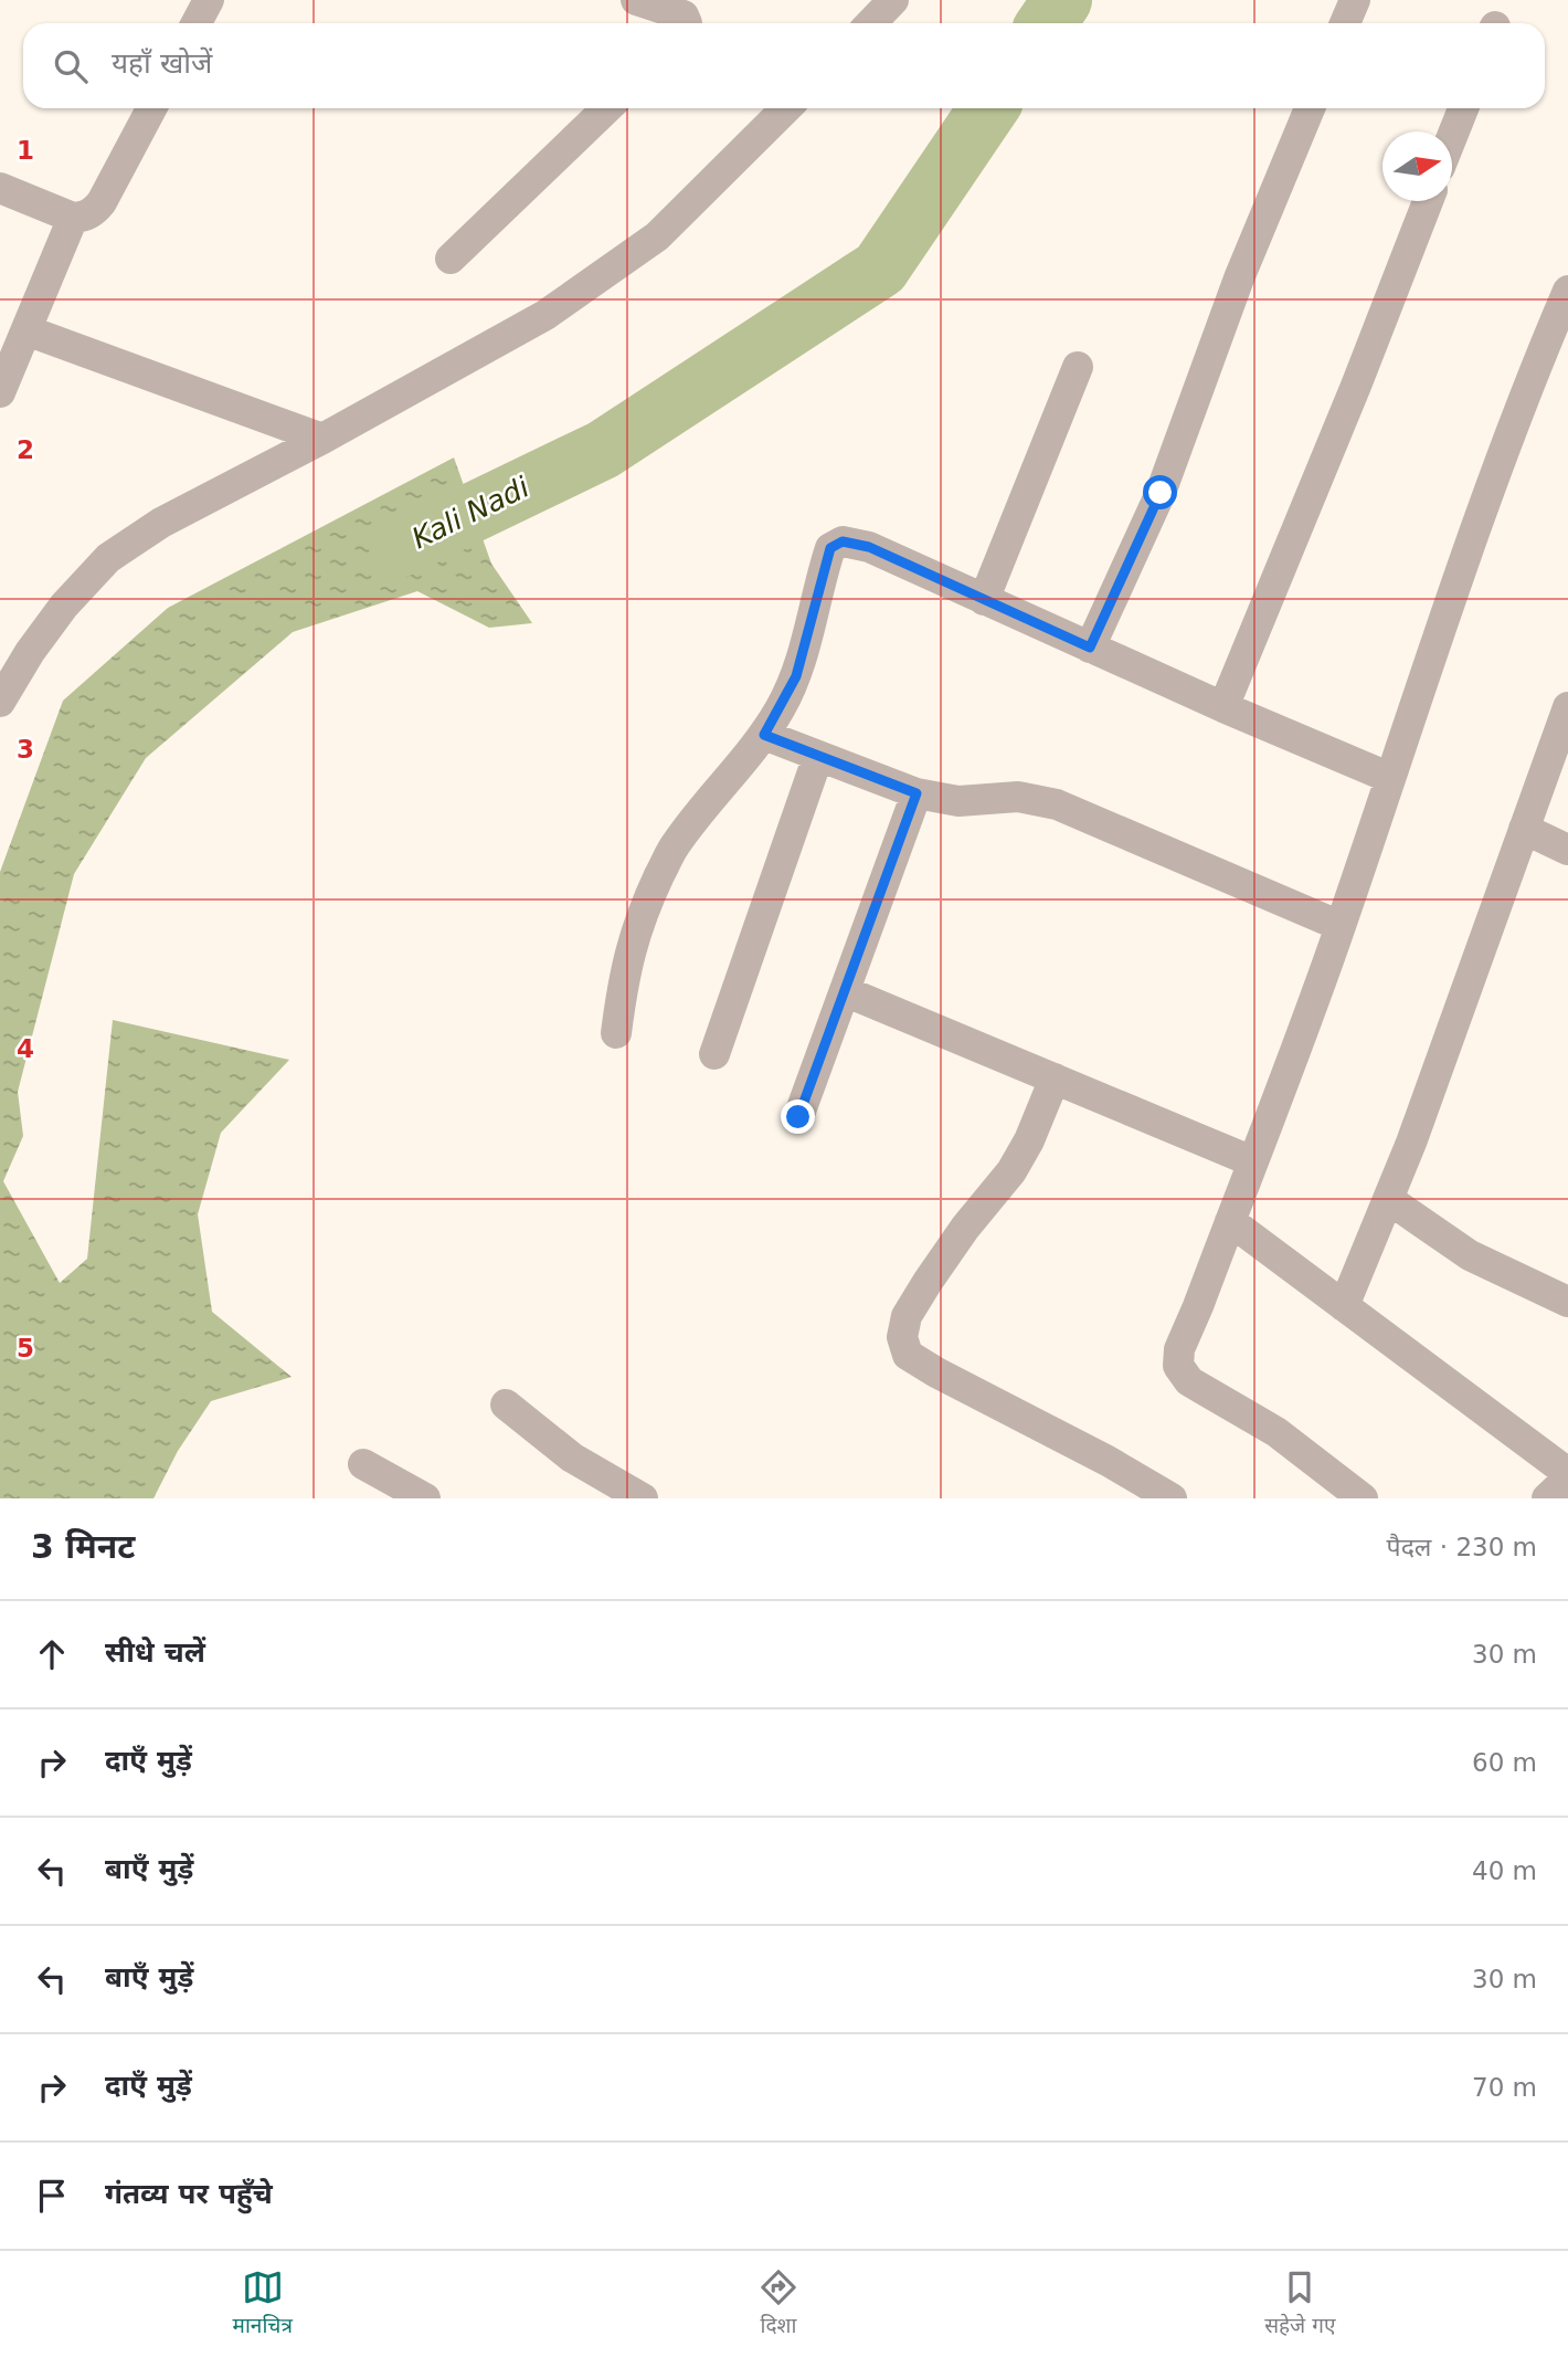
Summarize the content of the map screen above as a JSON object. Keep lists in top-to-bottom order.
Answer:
{
  "water": ["Kali Nadi"],
  "north": "right",
  "page": {
    "search": "यहाँ खोजें",
    "heading": ["3 मिनट", "पैदल · 230 m"],
    "list": [
      ["सीधे चलें", "30 m"],
      ["दाएँ मुड़ें", "60 m"],
      ["बाएँ मुड़ें", "40 m"],
      ["बाएँ मुड़ें", "30 m"],
      ["दाएँ मुड़ें", "70 m"],
      "गंतव्य पर पहुँचे"
    ],
    "nav": ["मानचित्र", "दिशा", "सहेजे गए"]
  },
  "grid": {
    "rows": [
      "1",
      "2",
      "3",
      "4",
      "5"
    ]
  }
}
